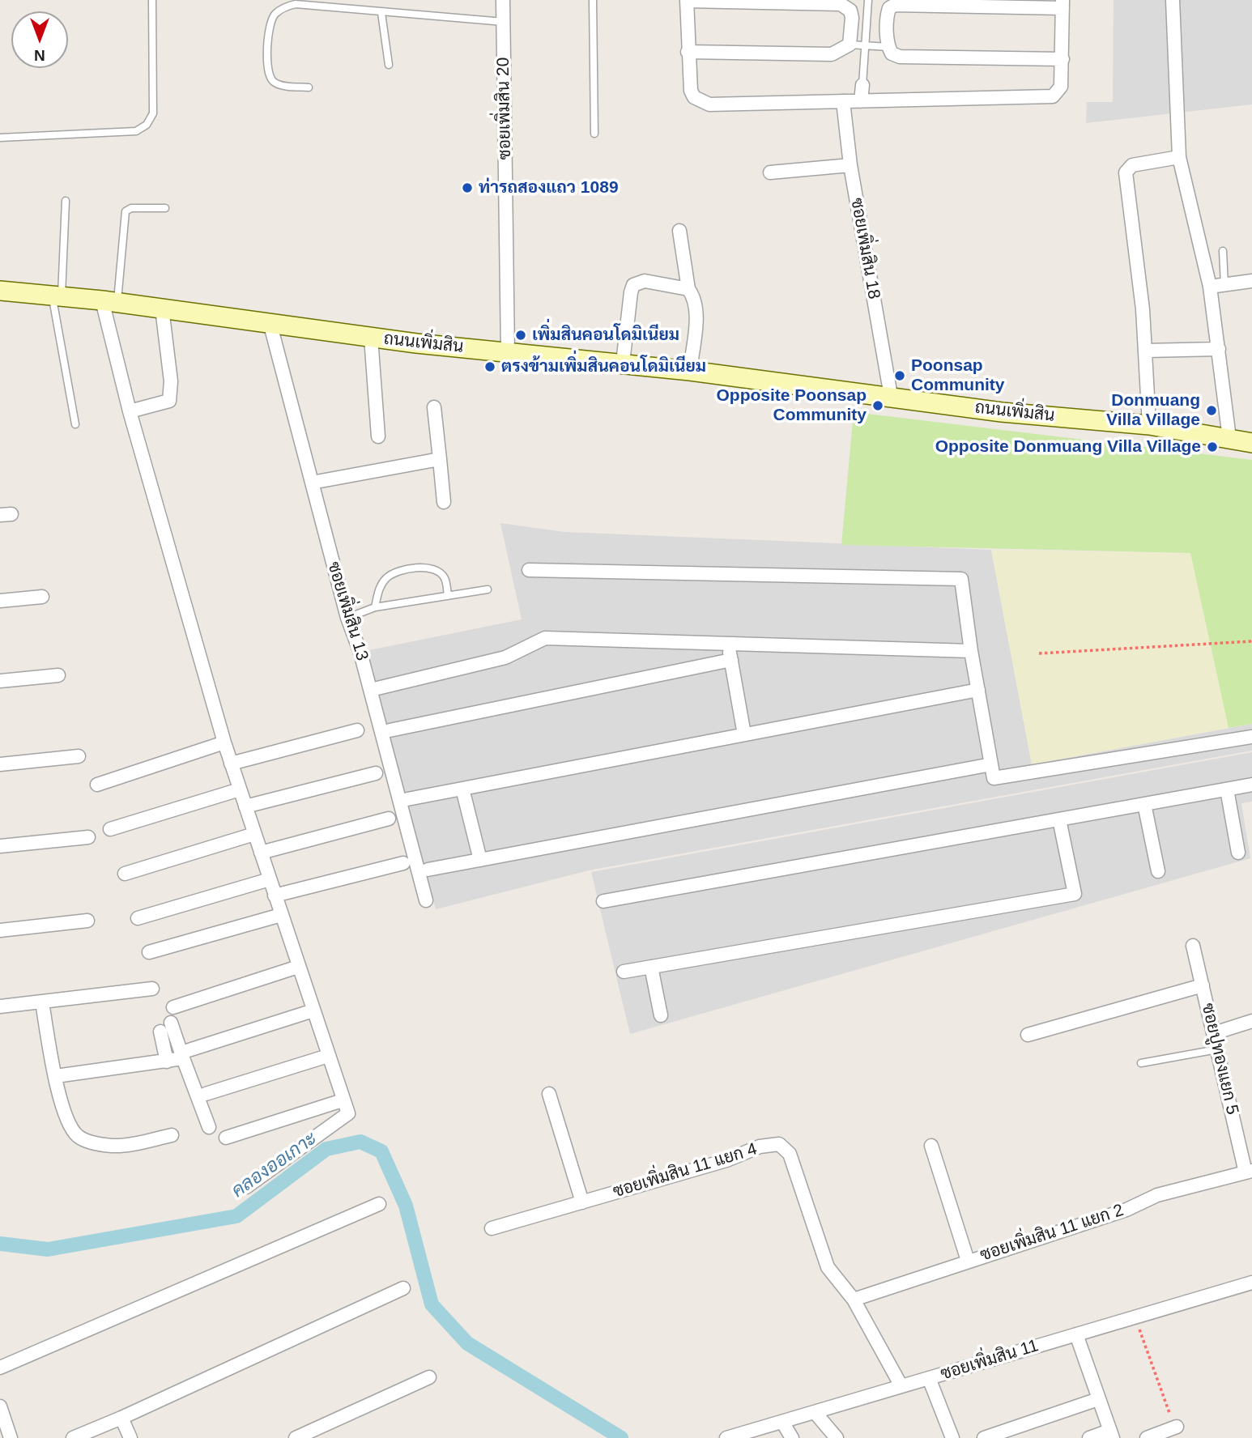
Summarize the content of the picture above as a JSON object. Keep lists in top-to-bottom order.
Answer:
{
  "streets": {
    "street": [
      "ซอยเพิ่มสิน 20",
      "ซอยเพิ่มสิน 18",
      "ถนนเพิ่มสิน",
      "ซอยเพิ่มสิน 13",
      "ซอยปูทองแยก 5",
      "ซอยเพิ่มสิน 11 แยก 4",
      "ซอยเพิ่มสิน 11 แยก 2",
      "ซอยเพิ่มสิน 11"
    ]
  },
  "crossings": [
    ["ซอยเพิ่มสิน 20", "ถนนเพิ่มสิน"],
    ["ซอยเพิ่มสิน 18", "ถนนเพิ่มสิน"],
    ["ถนนเพิ่มสิน", "ซอยเพิ่มสิน 13"],
    ["ซอยปูทองแยก 5", "ซอยเพิ่มสิน 11 แยก 2"],
    ["ซอยเพิ่มสิน 11 แยก 4", "ซอยเพิ่มสิน 11 แยก 2"],
    ["ซอยเพิ่มสิน 11 แยก 4", "ซอยเพิ่มสิน 11"]
  ],
  "water": ["คลองออเกาะ"],
  "places": [
    "ท่ารถสองแถว 1089",
    "เพิ่มสินคอนโดมิเนียม",
    "ตรงข้ามเพิ่มสินคอนโดมิเนียม",
    "Poonsap Community",
    "Opposite Poonsap Community",
    "Donmuang Villa Village",
    "Opposite Donmuang Villa Village"
  ],
  "north": "bottom"
}
